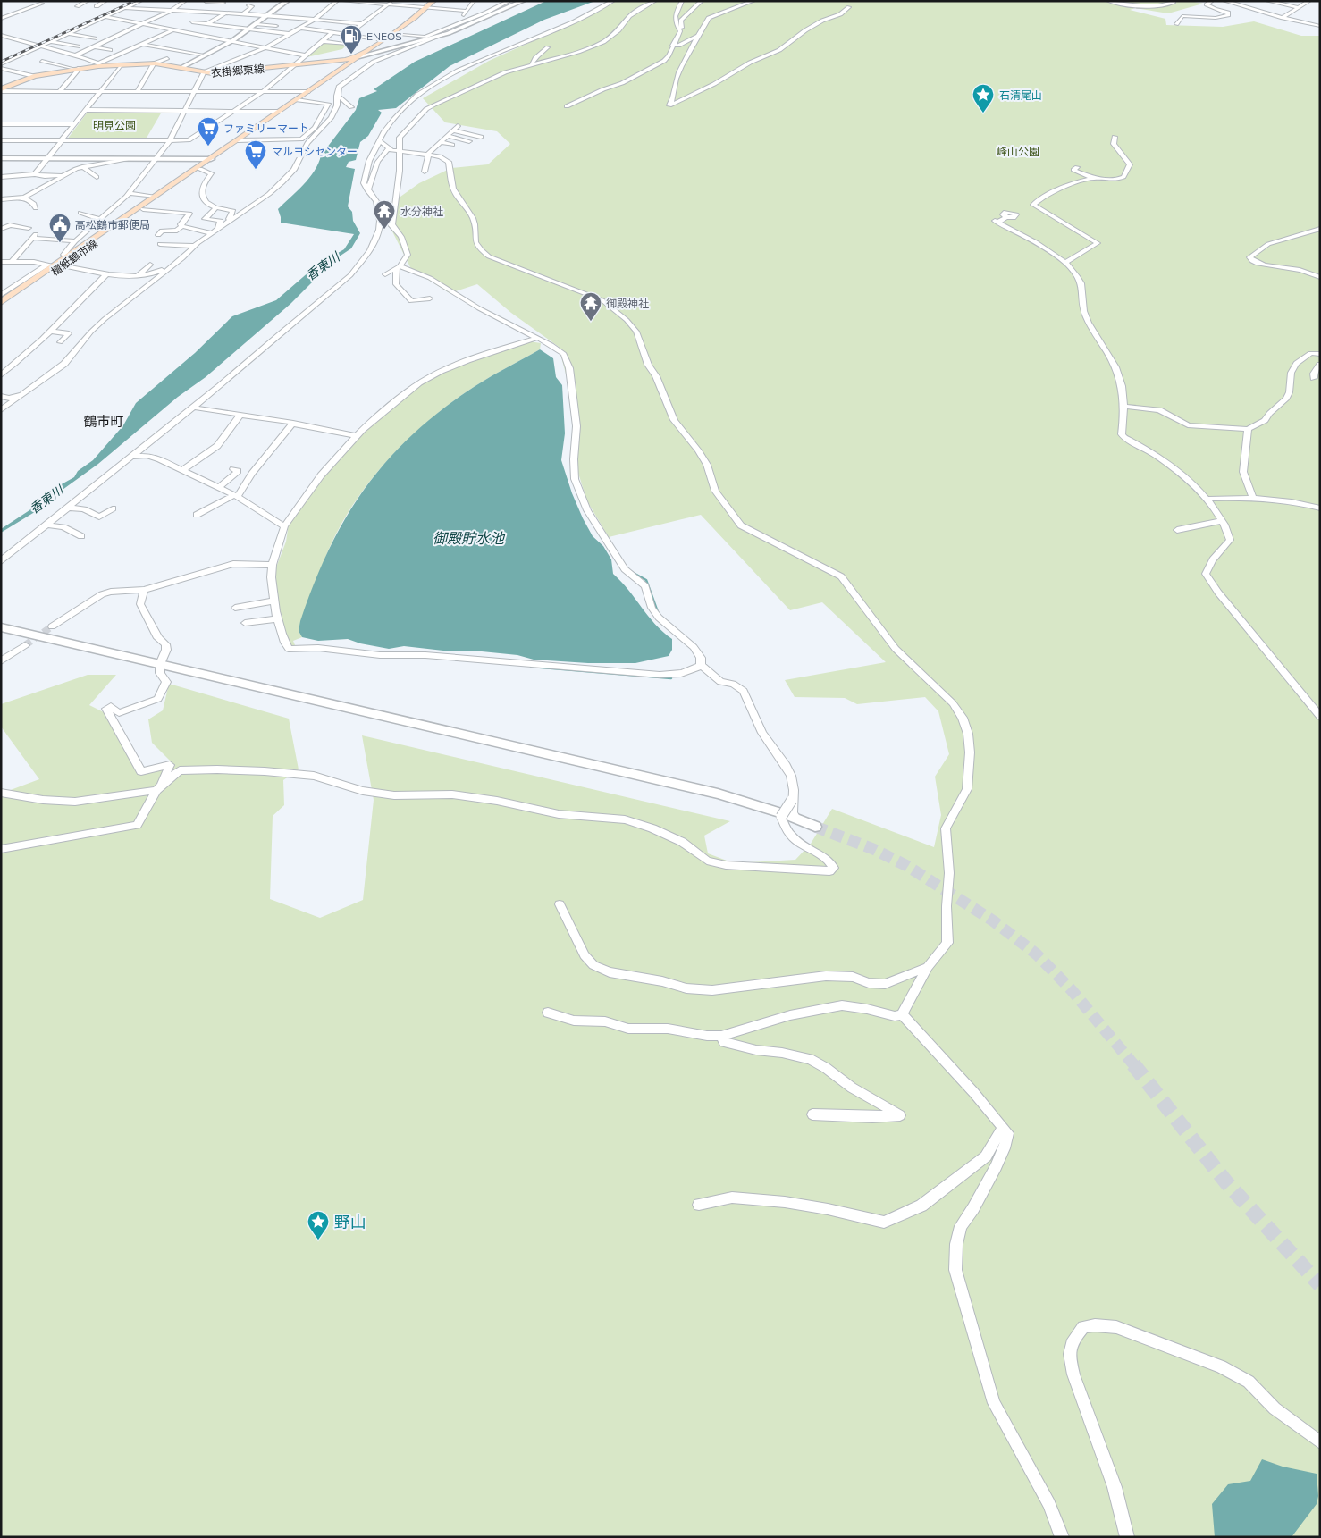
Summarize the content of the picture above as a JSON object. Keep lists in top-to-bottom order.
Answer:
{
  "streets": {
    "main road": ["衣掛郷東線", "檀紙鶴市線"]
  },
  "crossings": [
    ["衣掛郷東線", "檀紙鶴市線"]
  ],
  "districts": ["鶴市町"],
  "water": ["香東川", "御殿貯水池"],
  "parks": ["明見公園", "峰山公園"],
  "places": {
    "fuel station": ["ENEOS"],
    "place": ["石清尾山", "野山"],
    "supermarket": ["ファミリーマート", "マルヨシセンター"],
    "temple": ["水分神社", "御殿神社"],
    "public building": ["高松鶴市郵便局"]
  }
}
